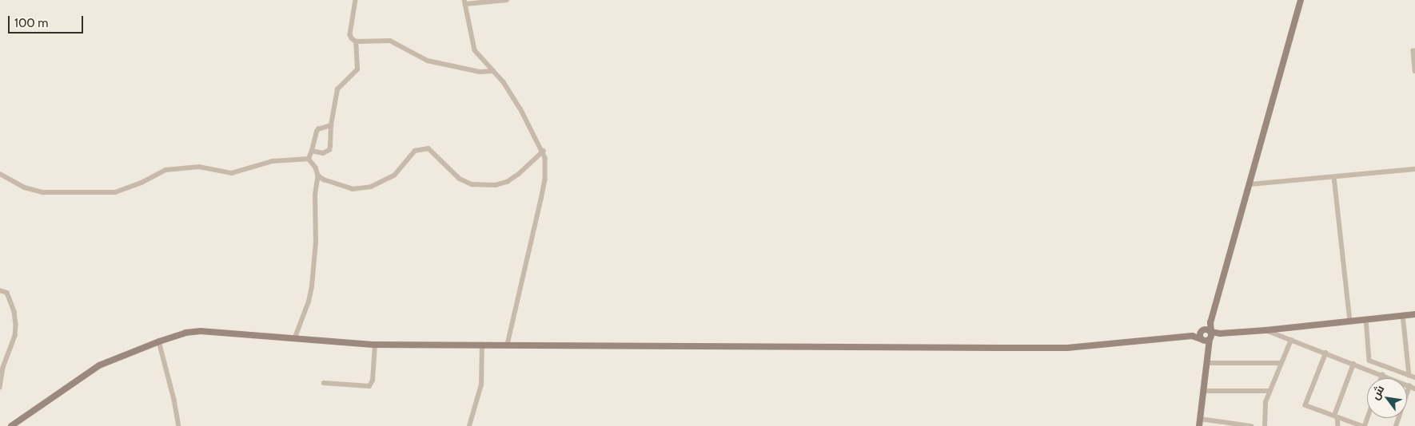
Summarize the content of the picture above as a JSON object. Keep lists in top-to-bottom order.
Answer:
{
  "scale_bar": "100 m",
  "north": "top left"
}
